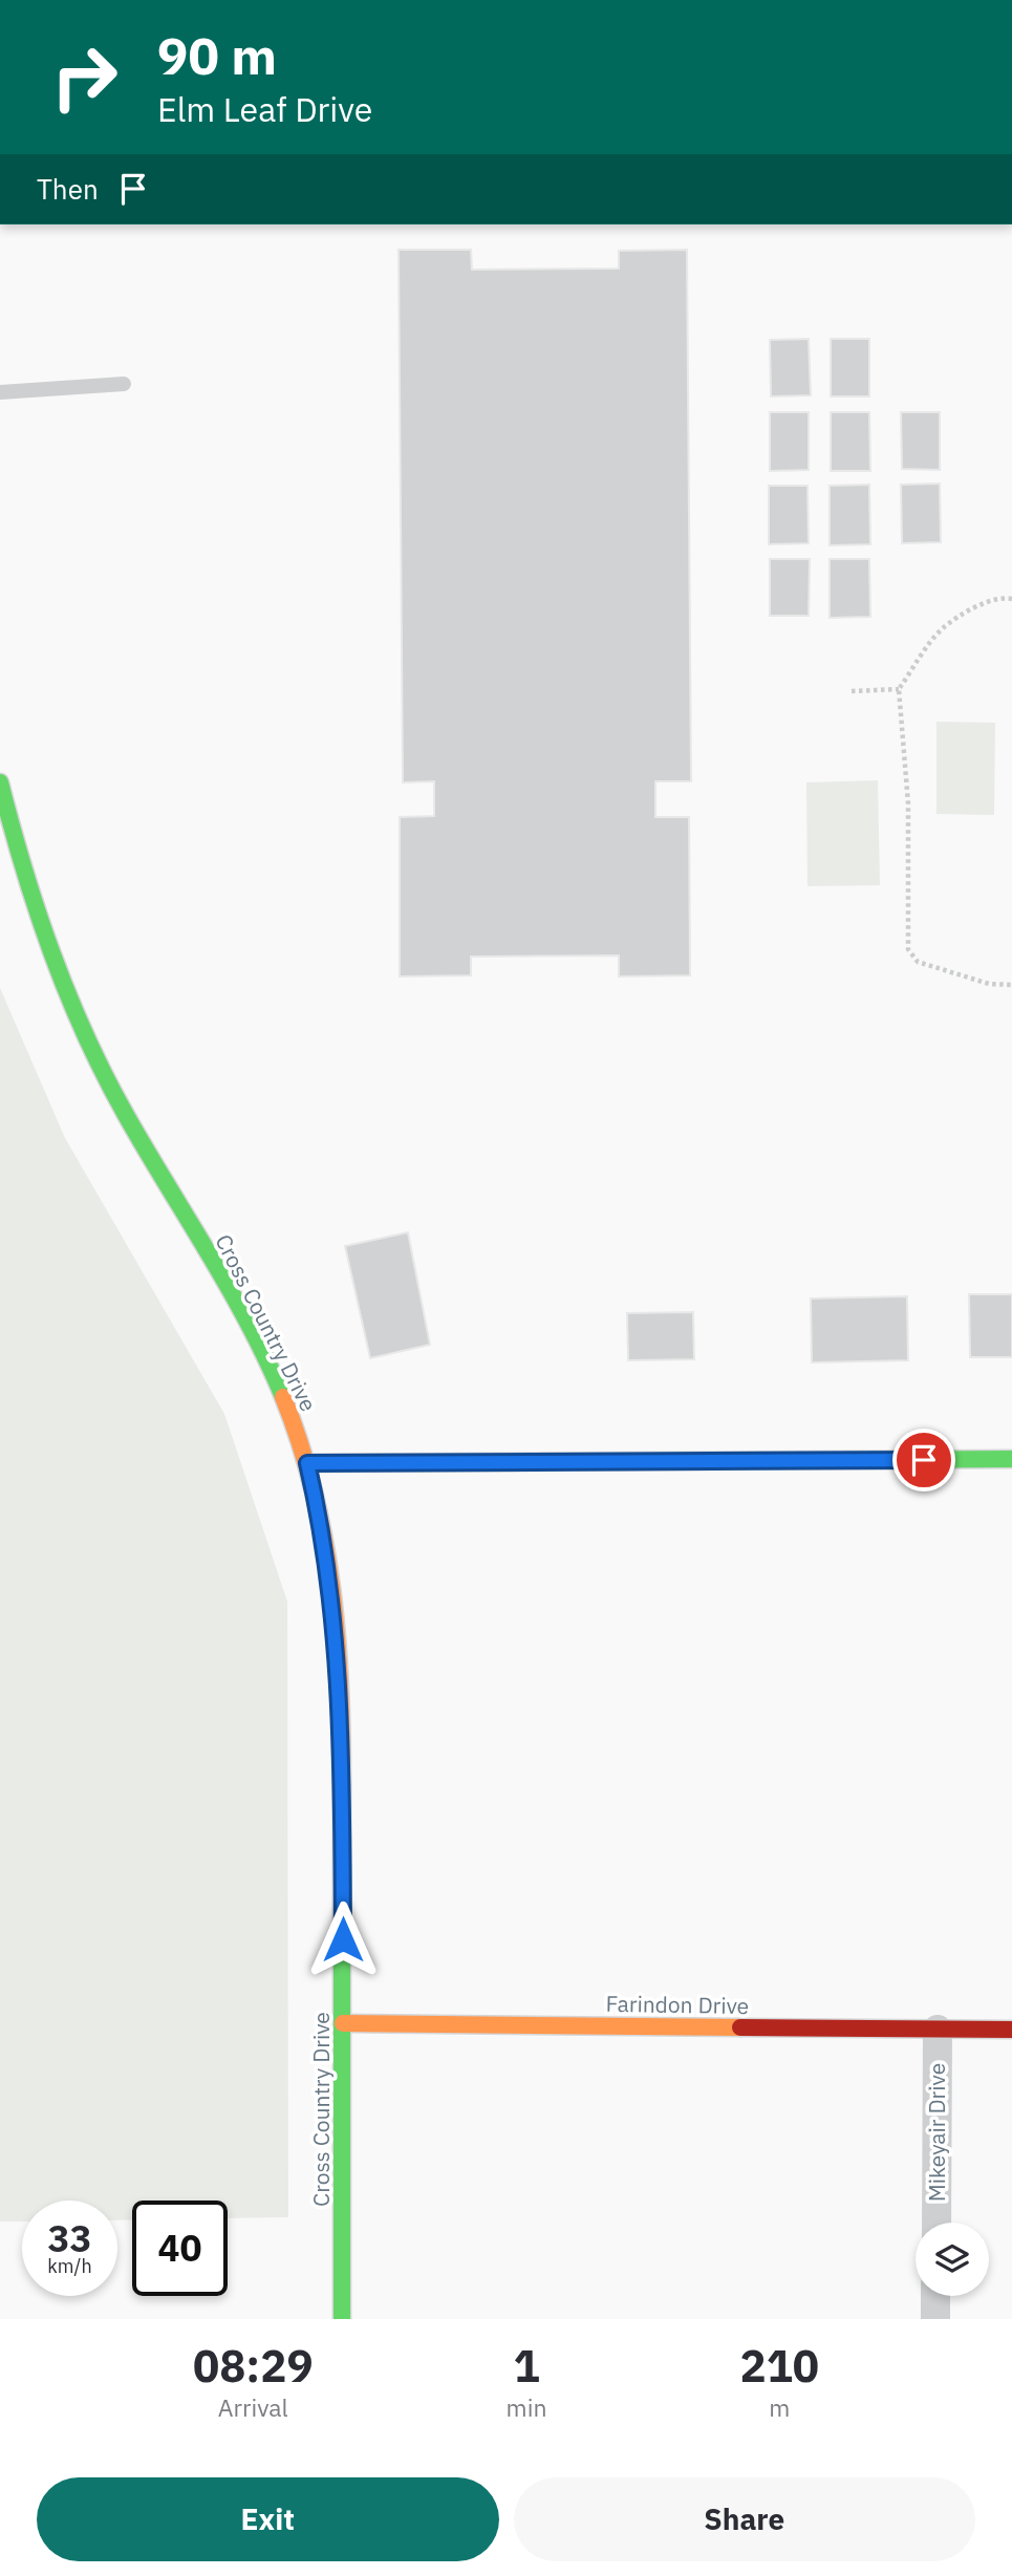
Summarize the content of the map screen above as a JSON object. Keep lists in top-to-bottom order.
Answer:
{
  "streets": {
    "street": ["Cross Country Drive", "Farindon Drive", "Mikeyair Drive"]
  },
  "crossings": [
    ["Cross Country Drive", "Farindon Drive"],
    ["Farindon Drive", "Mikeyair Drive"]
  ],
  "page": {
    "turn": ["90 m", "Elm Leaf Drive"],
    "then": "Then",
    "speed": "33 km/h",
    "limit": "40",
    "eta": [
      "08:29",
      "Arrival",
      "1",
      "min",
      "210",
      "m"
    ],
    "buttons": ["Exit", "Share"]
  }
}
